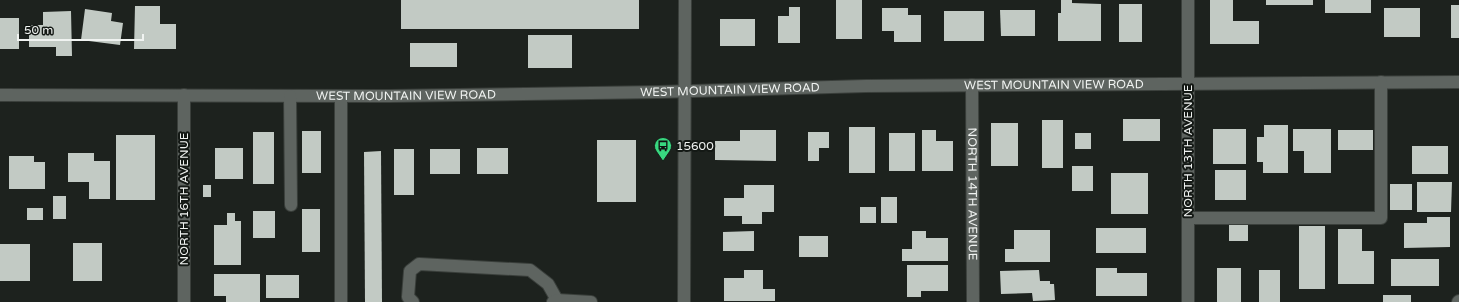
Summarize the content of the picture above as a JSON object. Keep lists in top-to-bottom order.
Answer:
{
  "streets": {
    "street": [
      "WEST MOUNTAIN VIEW ROAD",
      "NORTH 13TH AVENUE",
      "NORTH 14TH AVENUE",
      "NORTH 16TH AVENUE"
    ]
  },
  "crossings": [
    ["WEST MOUNTAIN VIEW ROAD", "NORTH 13TH AVENUE"],
    ["WEST MOUNTAIN VIEW ROAD", "NORTH 14TH AVENUE"],
    ["WEST MOUNTAIN VIEW ROAD", "NORTH 16TH AVENUE"]
  ],
  "places": {
    "bus stop": ["15600"]
  },
  "scale_bar": "50 m"
}
